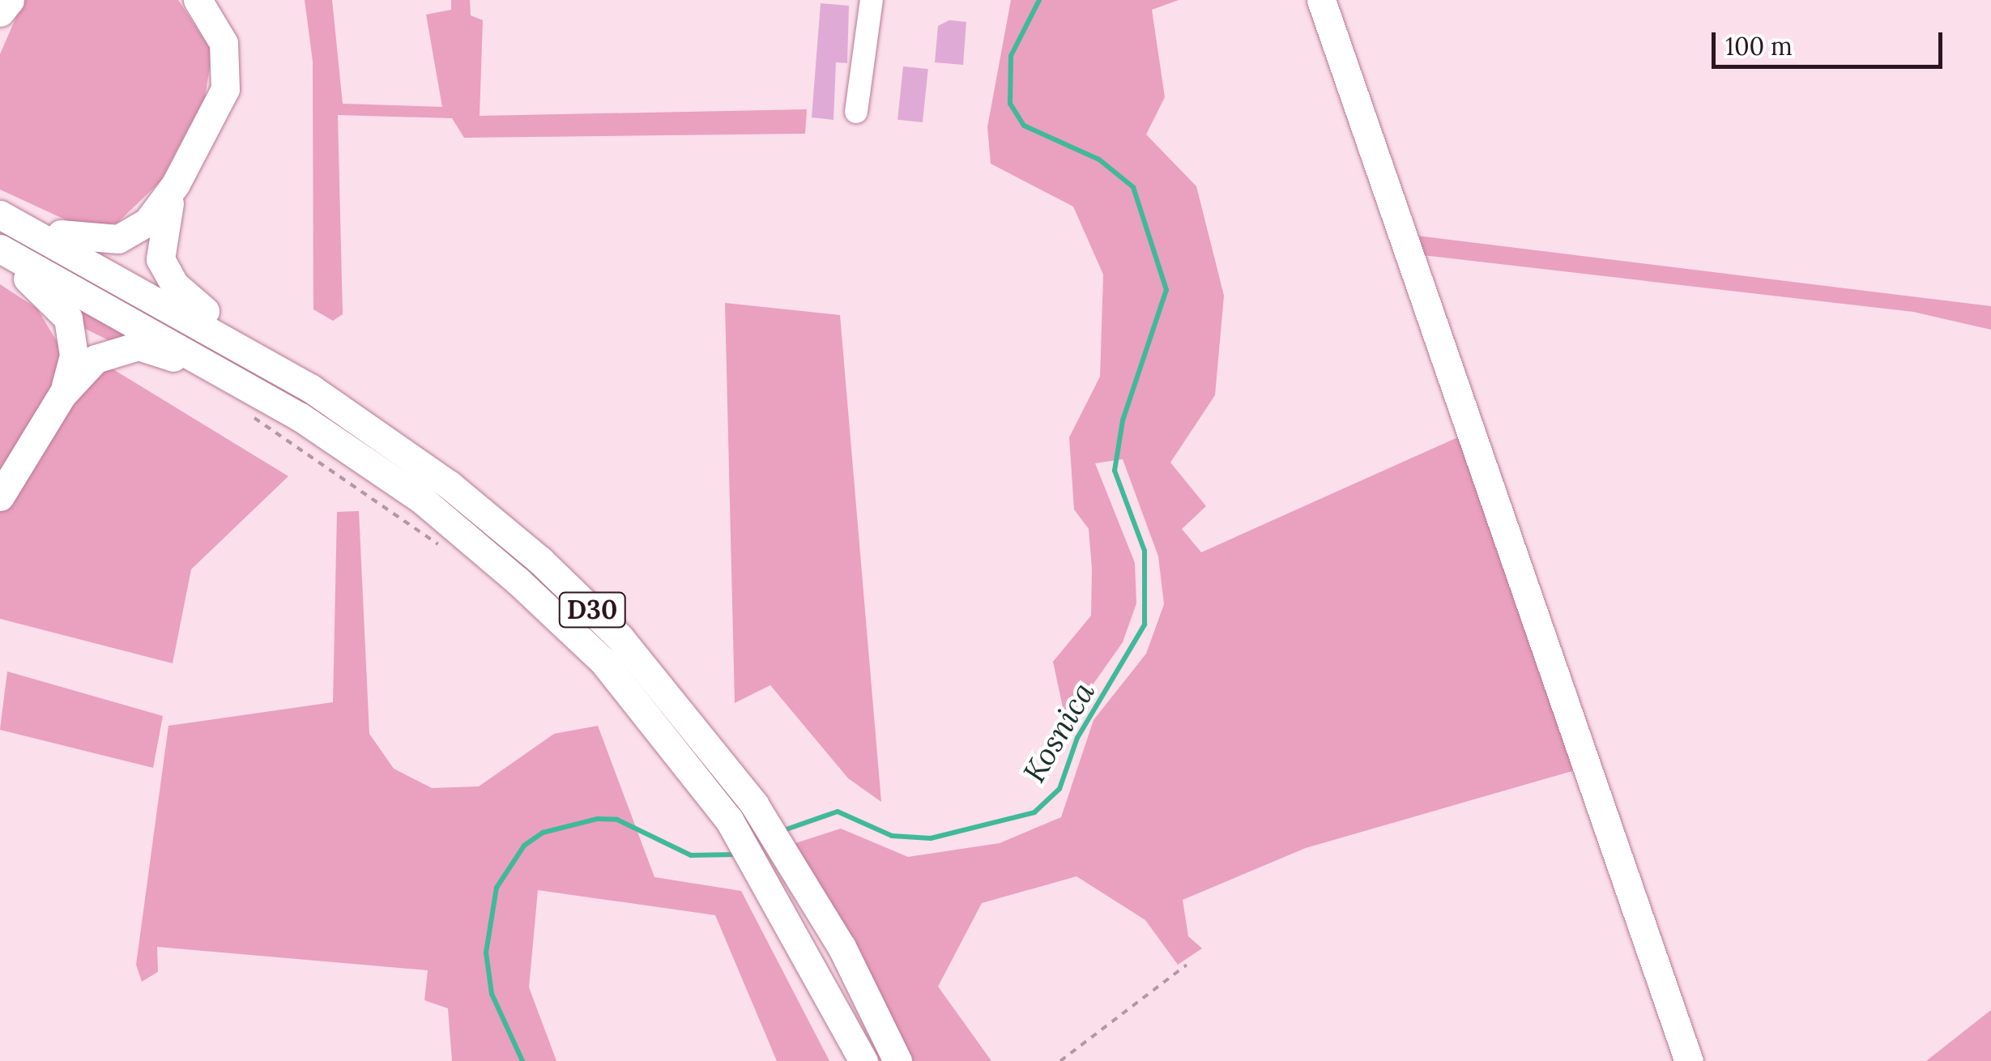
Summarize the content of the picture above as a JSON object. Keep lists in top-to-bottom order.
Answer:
{
  "streets": {
    "main road": ["D30"]
  },
  "water": ["Kosnica"],
  "scale_bar": "100 m"
}
